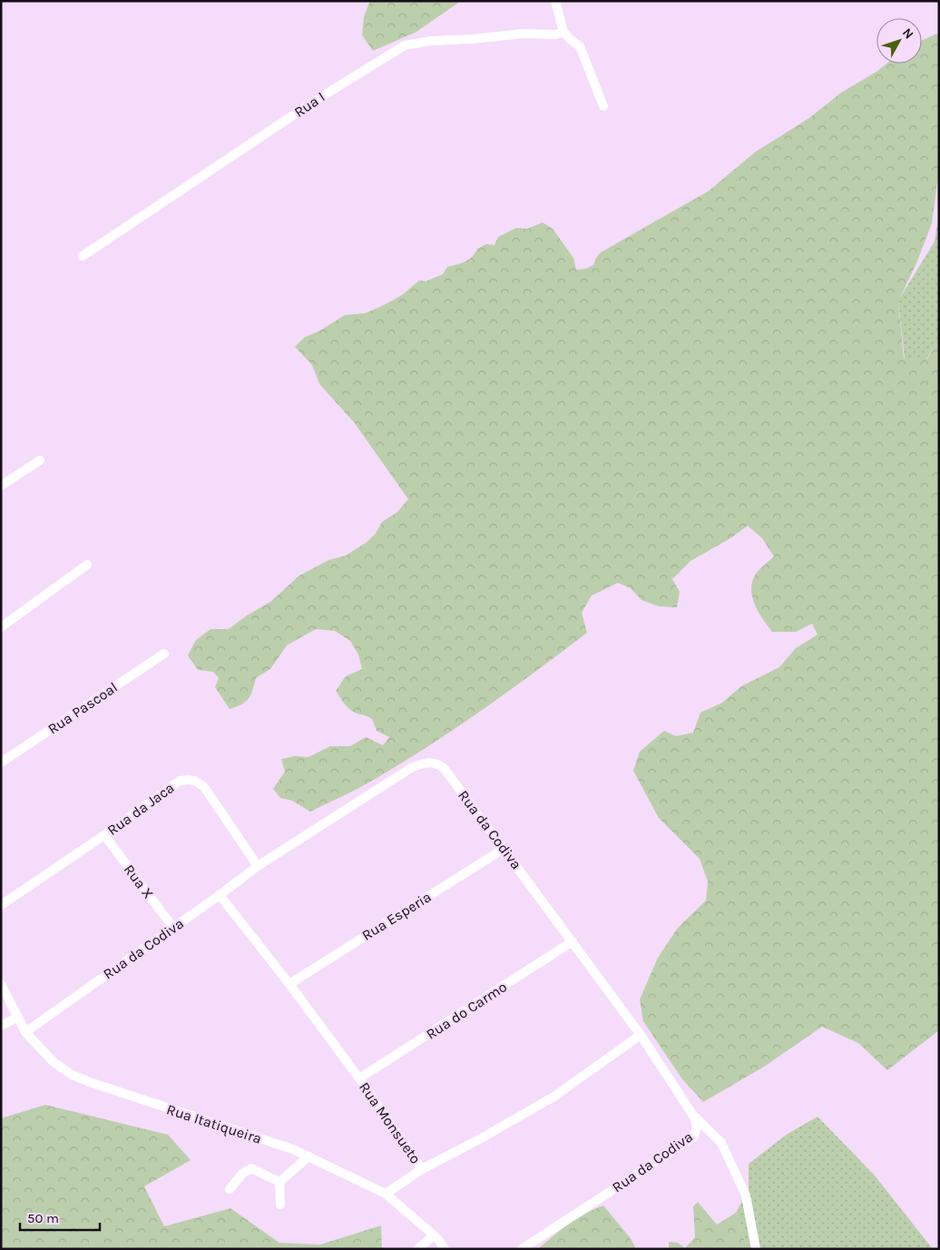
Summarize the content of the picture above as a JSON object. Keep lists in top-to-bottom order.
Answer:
{
  "streets": {
    "street": [
      "Rua I",
      "Rua Pascoal",
      "Rua da Jaca",
      "Rua da Codiva",
      "Rua X",
      "Rua Esperia",
      "Rua do Carmo",
      "Rua Monsueto",
      "Rua Itatiqueira"
    ]
  },
  "crossings": [
    ["Rua da Jaca", "Rua da Codiva"],
    ["Rua da Jaca", "Rua X"],
    ["Rua da Codiva", "Rua X"],
    ["Rua da Codiva", "Rua Esperia"],
    ["Rua da Codiva", "Rua do Carmo"],
    ["Rua da Codiva", "Rua Monsueto"],
    ["Rua da Codiva", "Rua Itatiqueira"],
    ["Rua Esperia", "Rua Monsueto"],
    ["Rua do Carmo", "Rua Monsueto"]
  ],
  "scale_bar": "50 m",
  "north": "top right"
}
